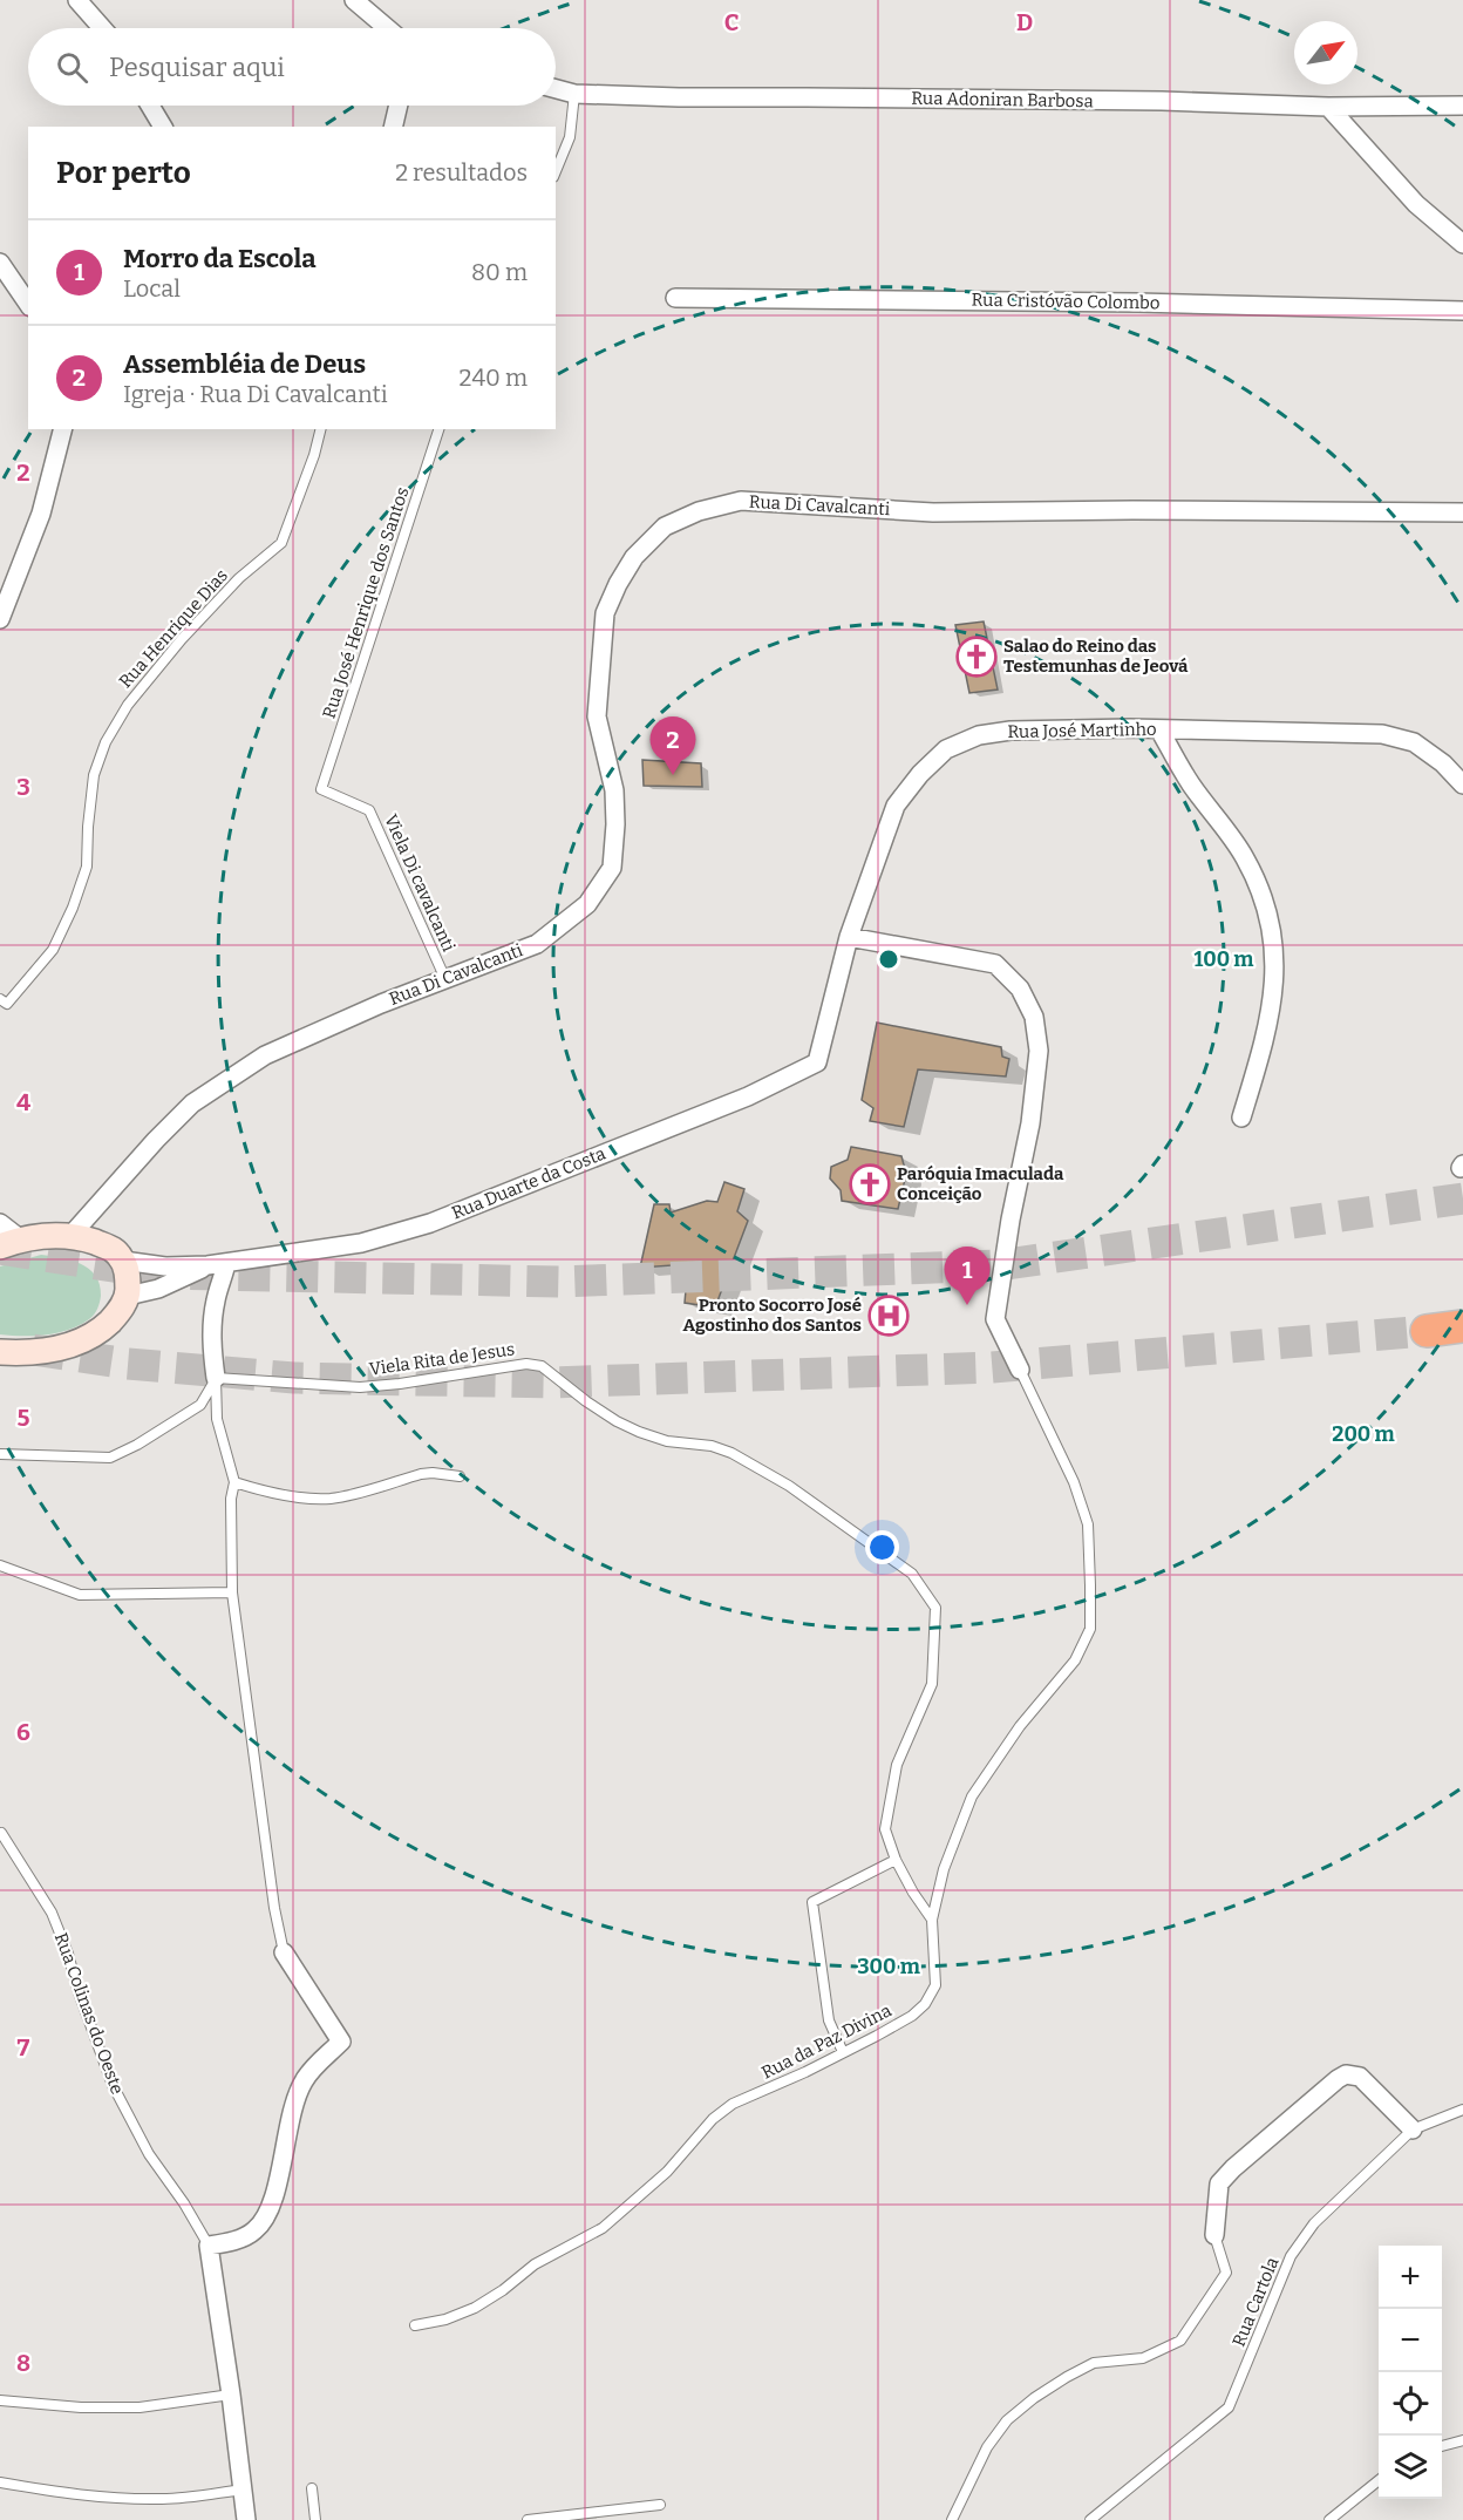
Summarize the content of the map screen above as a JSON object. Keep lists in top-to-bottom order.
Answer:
{
  "streets": {
    "street": [
      "Rua Adoniran Barbosa",
      "Rua Cristóvão Colombo",
      "Rua Di Cavalcanti",
      "Rua José Martinho",
      "Rua Duarte da Costa",
      "Rua Colinas do Oeste"
    ],
    "lane": [
      "Rua José Henrique dos Santos",
      "Rua Henrique Dias",
      "Viela Di cavalcanti",
      "Viela Rita de Jesus",
      "Rua da Paz Divina",
      "Rua Cartola"
    ]
  },
  "crossings": [
    ["Rua Di Cavalcanti", "Viela Di cavalcanti"],
    ["Rua José Henrique dos Santos", "Viela Di cavalcanti"],
    ["Rua José Martinho", "Rua Duarte da Costa"],
    ["Viela Rita de Jesus", "Rua da Paz Divina"]
  ],
  "places": {
    "church": ["Salao do Reino das Testemunhas de Jeová", "Paróquia Imaculada Conceição"],
    "hospital": ["Pronto Socorro José Agostinho dos Santos"]
  },
  "north": "top right",
  "page": {
    "search": "Pesquisar aqui",
    "heading": ["Por perto", "2 resultados"],
    "list": [
      {
        "mark": "1",
        "name": "Morro da Escola",
        "note": "Local",
        "value": "80 m"
      },
      {
        "mark": "2",
        "name": "Assembléia de Deus",
        "note": "Igreja · Rua Di Cavalcanti",
        "value": "240 m"
      }
    ],
    "pins": ["2", "1"],
    "map_buttons": ["+", "−"]
  },
  "grid": {
    "columns": ["C", "D"],
    "rows": [
      "2",
      "3",
      "4",
      "5",
      "6",
      "7",
      "8"
    ]
  },
  "rings": ["100 m", "200 m", "300 m"]
}
